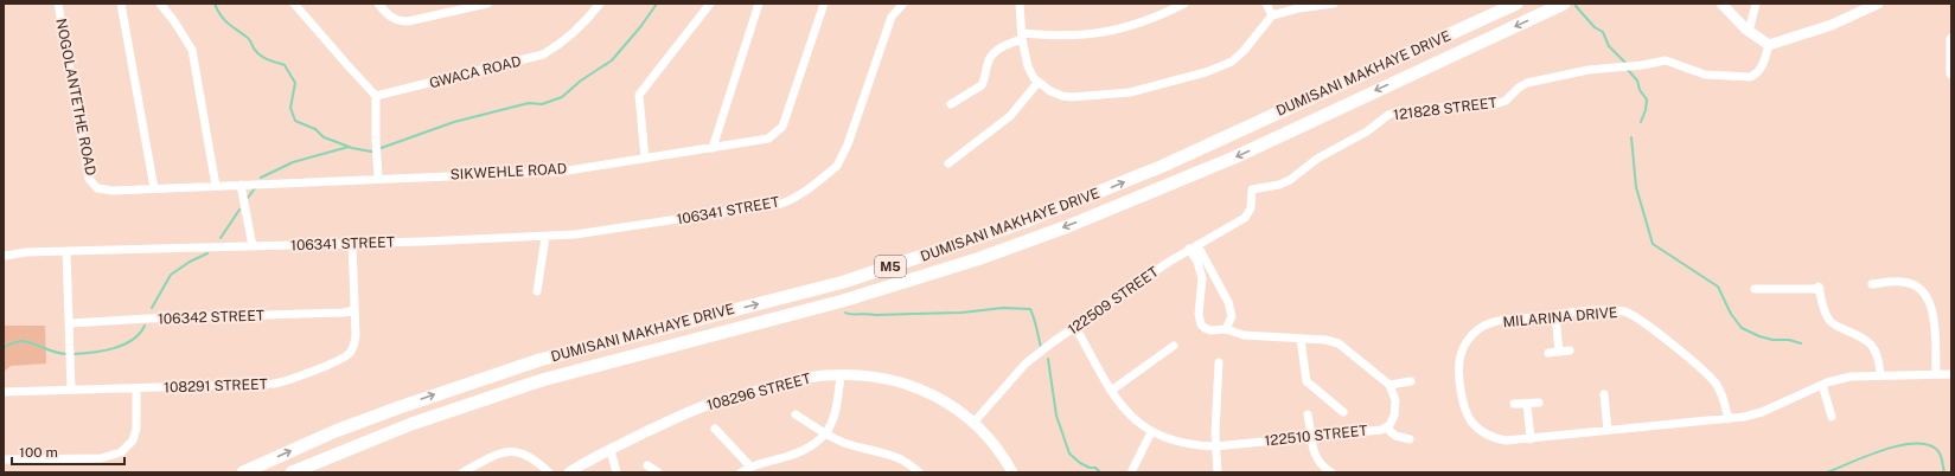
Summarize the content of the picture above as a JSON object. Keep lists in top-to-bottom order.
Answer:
{
  "streets": {
    "main road": ["DUMISANI MAKHAYE DRIVE", "M5"],
    "street": [
      "GWACA ROAD",
      "NOGOLANTETHE ROAD",
      "121828 STREET",
      "SIKWEHLE ROAD",
      "106341 STREET",
      "122509 STREET",
      "106342 STREET",
      "MILARINA DRIVE",
      "108291 STREET",
      "108296 STREET",
      "122510 STREET"
    ]
  },
  "crossings": [
    ["NOGOLANTETHE ROAD", "SIKWEHLE ROAD"],
    ["121828 STREET", "122509 STREET"],
    ["106341 STREET", "108291 STREET"],
    ["122509 STREET", "108296 STREET"],
    ["122509 STREET", "122510 STREET"],
    ["106342 STREET", "108291 STREET"]
  ],
  "scale_bar": "100 m"
}
